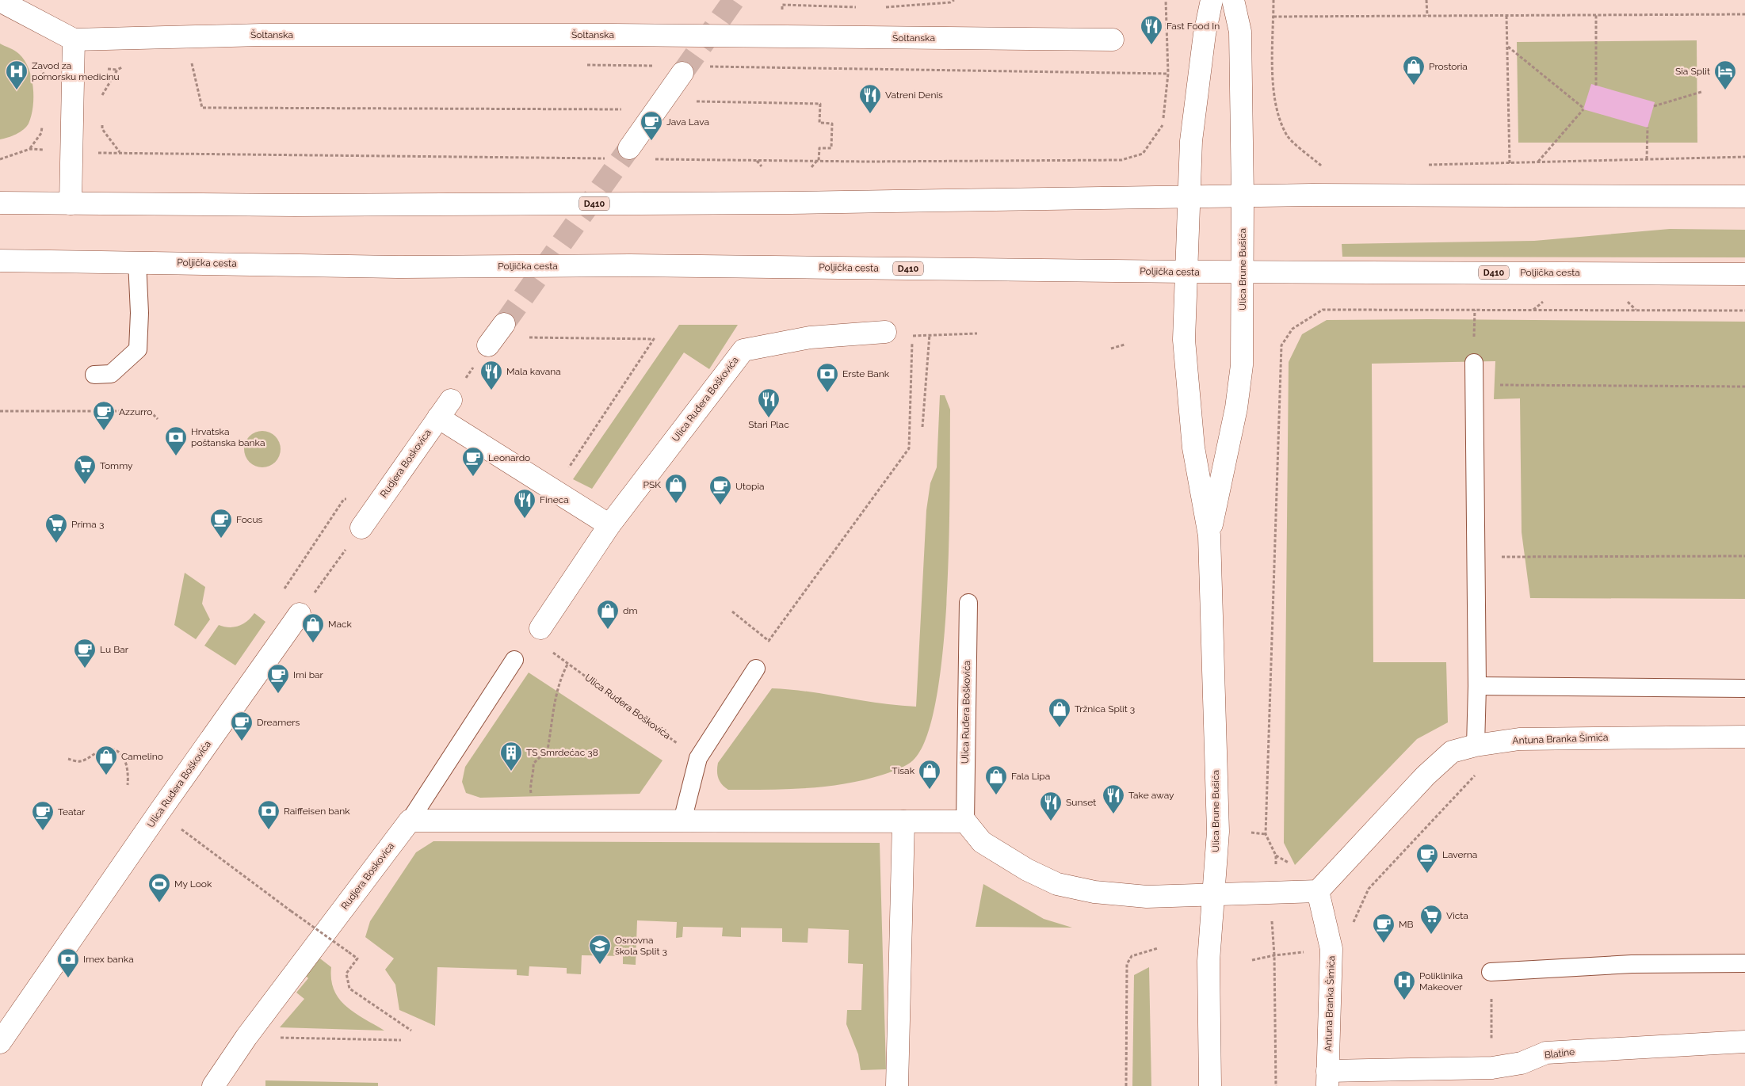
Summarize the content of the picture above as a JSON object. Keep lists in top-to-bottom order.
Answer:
{
  "streets": {
    "street": [
      "Šoltanska",
      "D410",
      "Poljička cesta",
      "Ulica Brune Bušića",
      "Ulica Ruđera Boškovića",
      "Rudjera Boskovica",
      "Antuna Branka Šimića",
      "Blatine"
    ]
  },
  "crossings": [
    ["D410", "Ulica Brune Bušića"],
    ["Poljička cesta", "Ulica Brune Bušića"],
    ["Antuna Branka Šimića", "Blatine"]
  ],
  "places": {
    "restaurant": [
      "Fast Food In",
      "Vatreni Denis",
      "Mala kavana",
      "Stari Plac",
      "Fineca",
      "Take away",
      "Sunset"
    ],
    "shop": [
      "Prostoria",
      "PSK",
      "dm",
      "Mack",
      "Tržnica Split 3",
      "Camelino",
      "Tisak",
      "Fala Lipa"
    ],
    "hospital": ["Zavod za pomorsku medicinu", "Poliklinika Makeover"],
    "hotel": ["Sia Split"],
    "cafe": [
      "Java Lava",
      "Azzurro",
      "Leonardo",
      "Utopia",
      "Focus",
      "Lu Bar",
      "Imi bar",
      "Dreamers",
      "Teatar",
      "Laverna",
      "MB"
    ],
    "bank": [
      "Erste Bank",
      "Hrvatska poštanska banka",
      "Raiffeisen bank",
      "Imex banka"
    ],
    "supermarket": ["Tommy", "Prima 3", "Victa"],
    "building": ["TS Smrdećac 38"],
    "sports": ["My Look"],
    "school or university": ["Osnovna škola Split 3"]
  }
}
